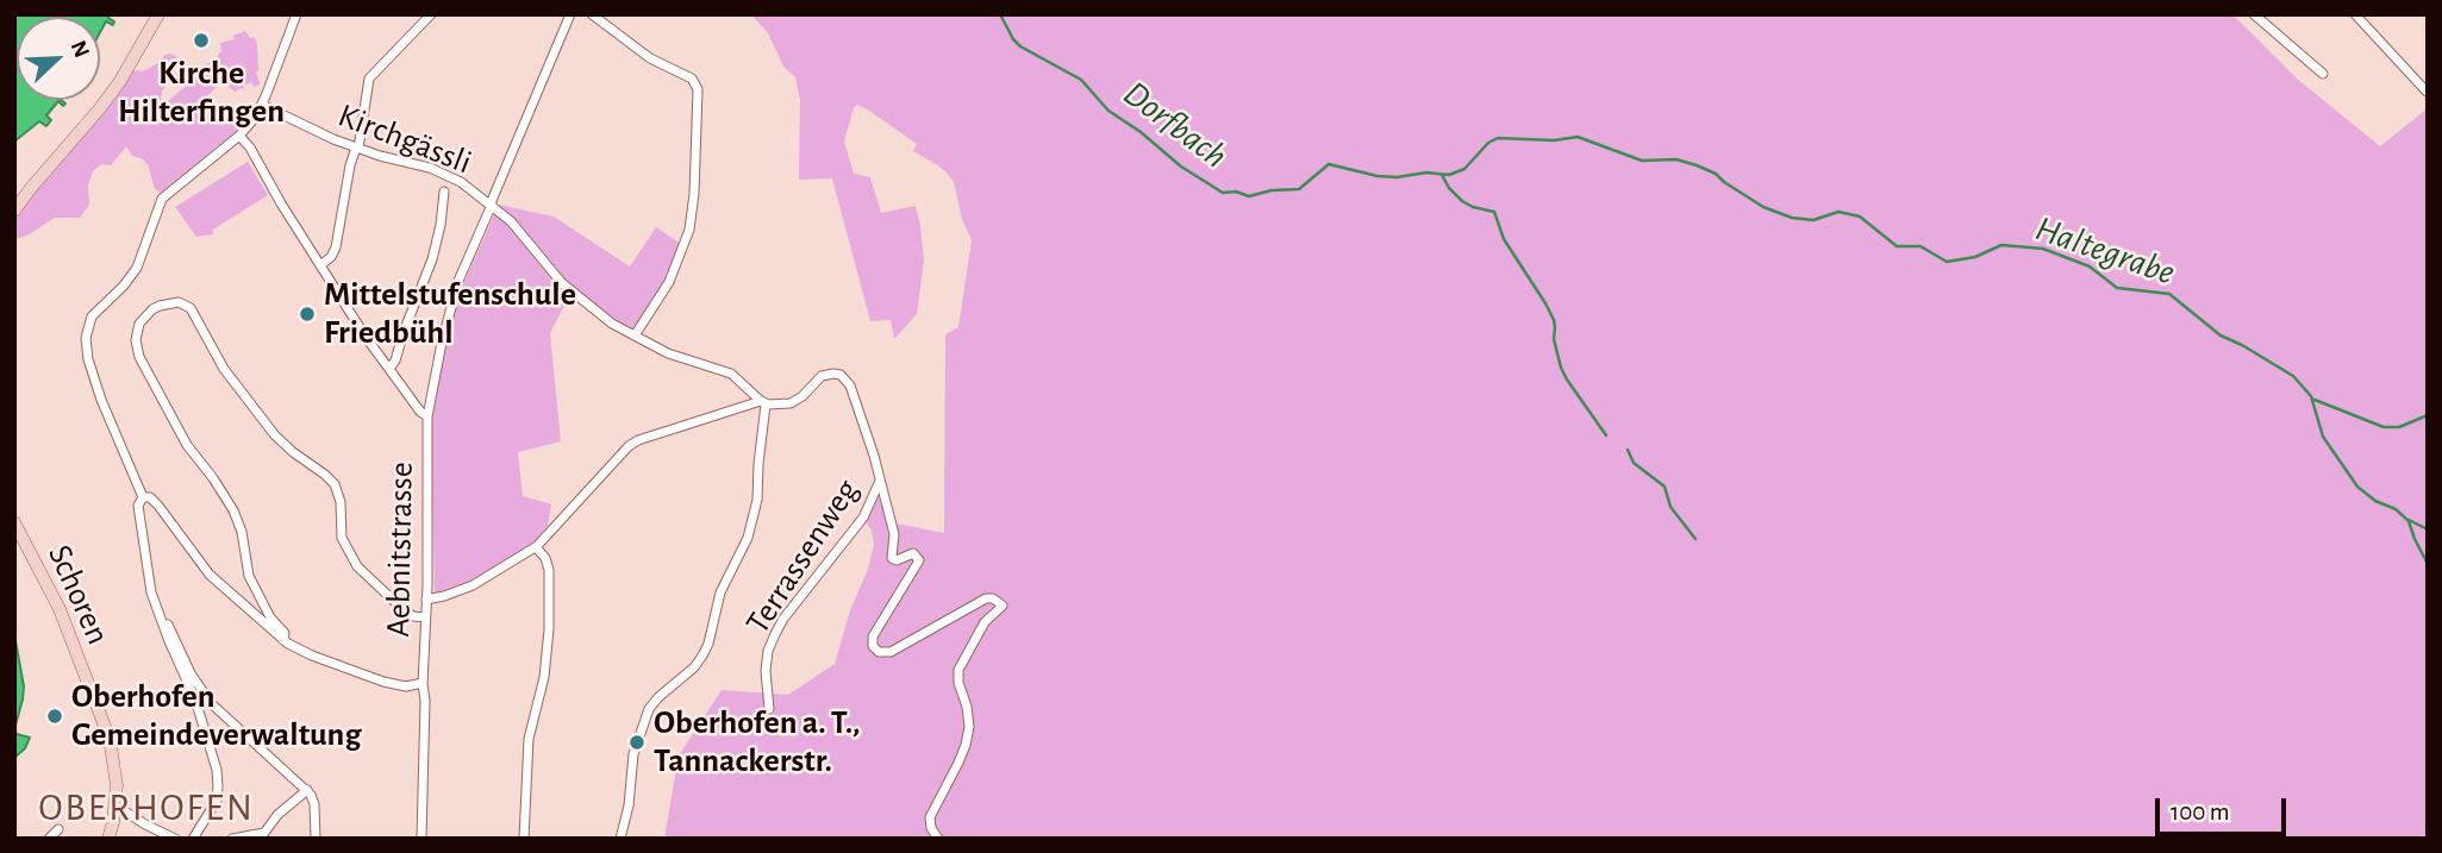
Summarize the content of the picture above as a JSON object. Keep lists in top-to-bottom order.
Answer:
{
  "streets": {
    "main road": ["Schoren"],
    "street": ["Kirchgässli", "Aebnitstrasse", "Terrassenweg"]
  },
  "crossings": [
    ["Kirchgässli", "Aebnitstrasse"]
  ],
  "districts": ["OBERHOFEN"],
  "water": ["Dorfbach", "Haltegrabe"],
  "places": [
    "Kirche Hilterfingen",
    "Mittelstufenschule Friedbühl",
    "Oberhofen Gemeindeverwaltung",
    "Oberhofen a. T., Tannackerstr."
  ],
  "scale_bar": "100 m",
  "north": "top right"
}
